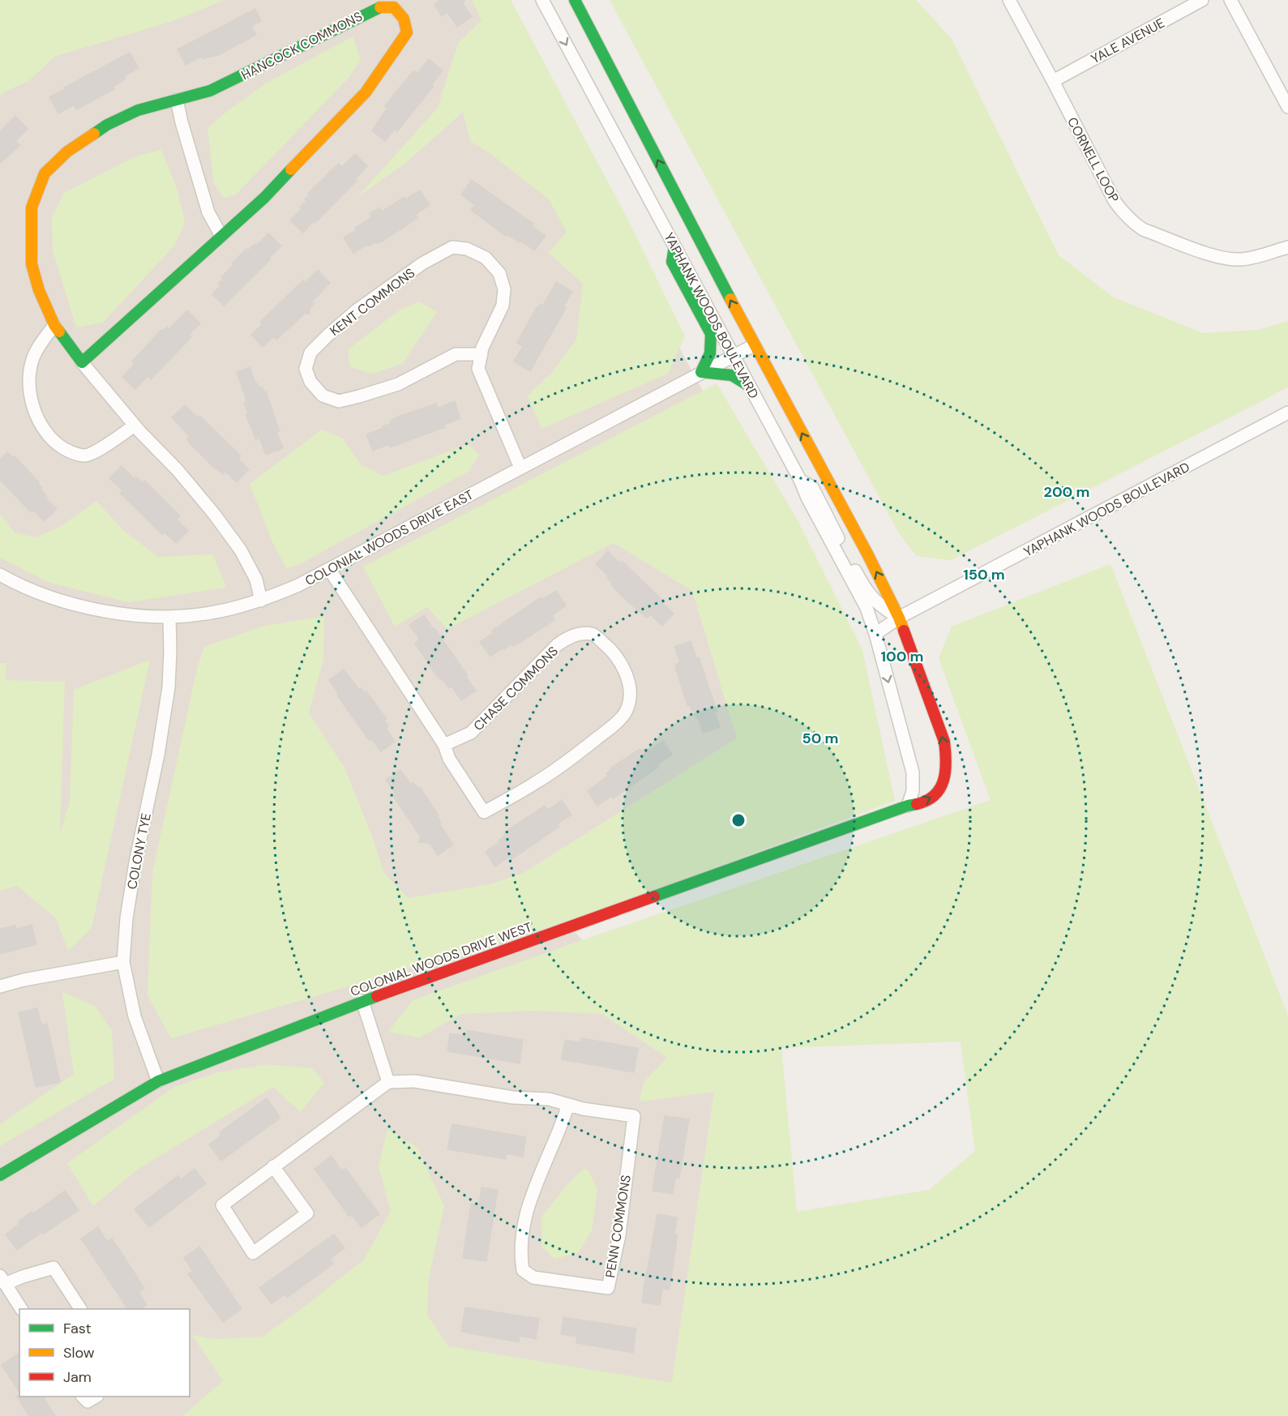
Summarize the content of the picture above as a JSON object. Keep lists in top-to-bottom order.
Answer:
{
  "streets": {
    "street": [
      "YALE AVENUE",
      "HANCOCK COMMONS",
      "CORNELL LOOP",
      "KENT COMMONS",
      "YAPHANK WOODS BOULEVARD",
      "COLONIAL WOODS DRIVE EAST",
      "CHASE COMMONS",
      "COLONY TYE",
      "COLONIAL WOODS DRIVE WEST",
      "PENN COMMONS"
    ]
  },
  "crossings": [
    ["YALE AVENUE", "CORNELL LOOP"],
    ["HANCOCK COMMONS", "COLONIAL WOODS DRIVE EAST"],
    ["KENT COMMONS", "COLONIAL WOODS DRIVE EAST"],
    ["YAPHANK WOODS BOULEVARD", "COLONIAL WOODS DRIVE EAST"],
    ["YAPHANK WOODS BOULEVARD", "COLONIAL WOODS DRIVE WEST"],
    ["COLONIAL WOODS DRIVE EAST", "CHASE COMMONS"],
    ["COLONIAL WOODS DRIVE EAST", "COLONY TYE"],
    ["COLONY TYE", "COLONIAL WOODS DRIVE WEST"]
  ],
  "legend": ["Fast", "Slow", "Jam"],
  "rings": [
    "200 m",
    "150 m",
    "100 m",
    "50 m"
  ]
}
